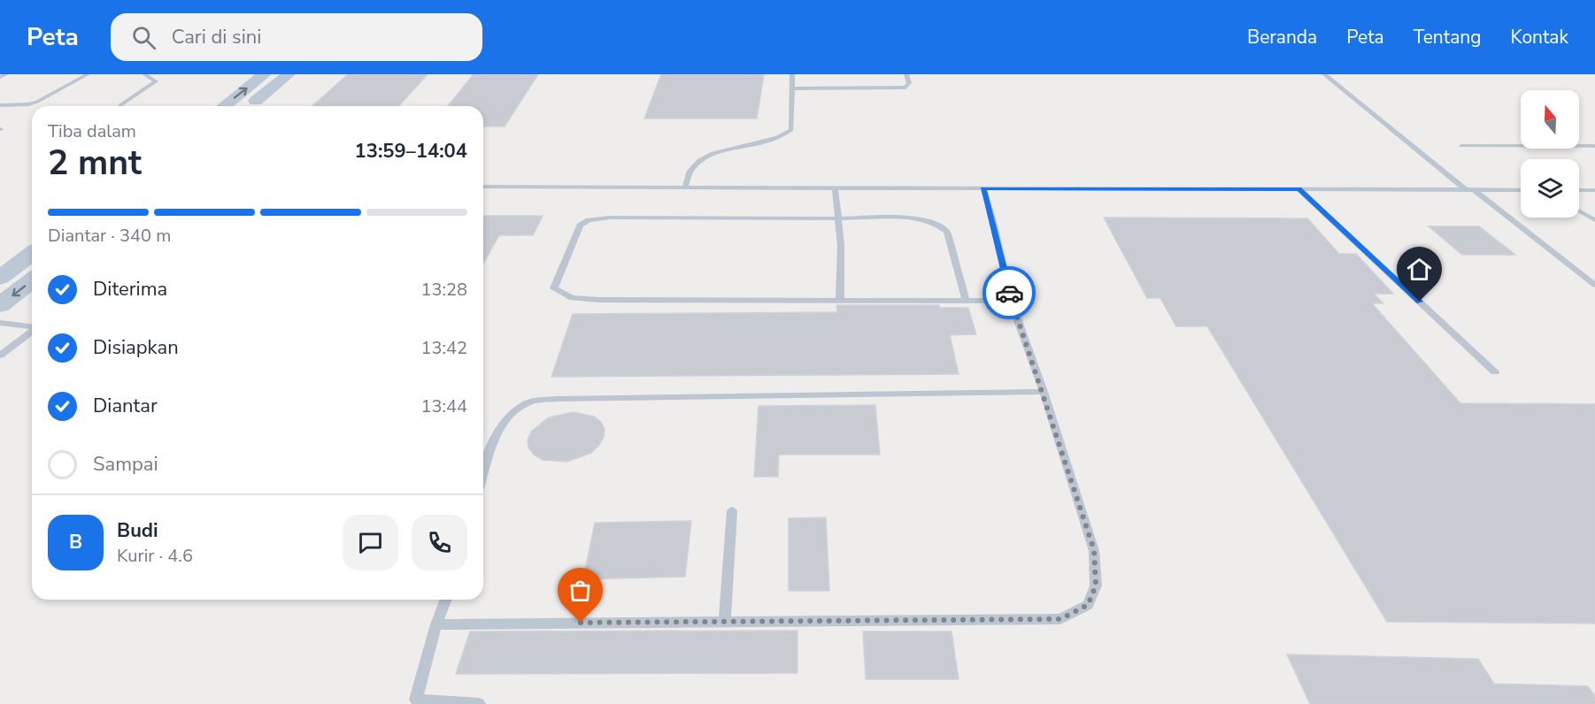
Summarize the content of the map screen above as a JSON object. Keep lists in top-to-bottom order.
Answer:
{
  "north": "top",
  "page": {
    "header": "Peta",
    "search": "Cari di sini",
    "nav": [
      "Beranda",
      "Peta",
      "Tentang",
      "Kontak"
    ],
    "heading": ["2 mnt", "Tiba dalam", "13:59–14:04"],
    "panel": ["Budi", "Kurir · 4.6"],
    "bar": "Diantar · 340 m",
    "list": [
      ["Diterima", "13:28"],
      ["Disiapkan", "13:42"],
      ["Diantar", "13:44"],
      "Sampai"
    ],
    "round": "B"
  }
}
